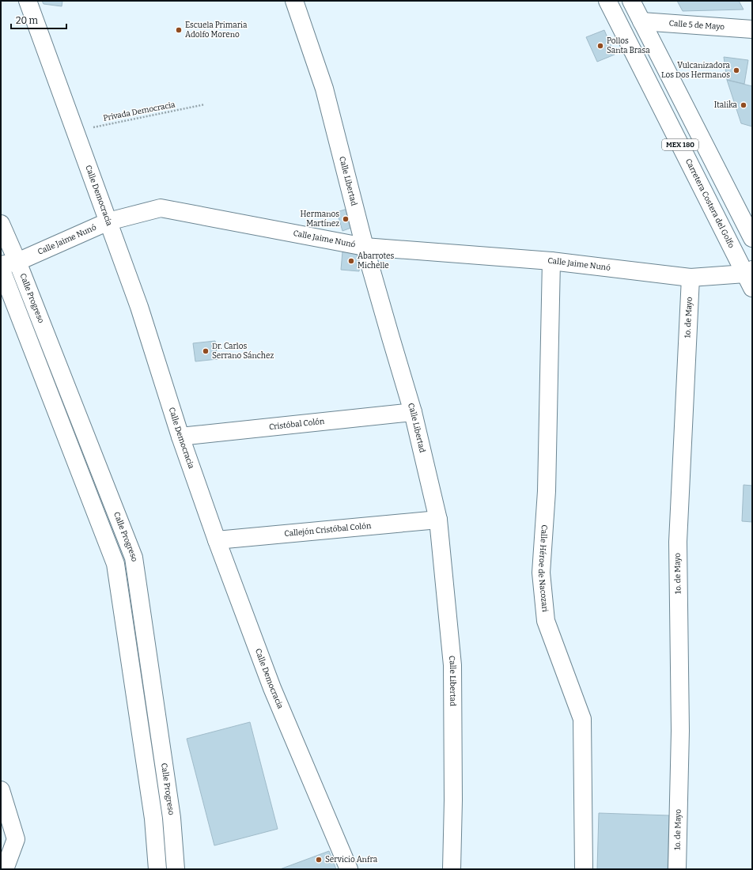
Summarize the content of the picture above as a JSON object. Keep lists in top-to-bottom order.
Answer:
{
  "streets": {
    "street": [
      "Calle 5 de Mayo",
      "MEX 180",
      "Calle Libertad",
      "Calle Democracia",
      "Carretera Costera del Golfo",
      "Calle Jaime Nunó",
      "Calle Progreso",
      "1o. de Mayo",
      "Cristóbal Colón",
      "Callejón Cristóbal Colón",
      "Calle Héroe de Nacozari"
    ],
    "path": ["Privada Democracia"]
  },
  "crossings": [
    ["Calle 5 de Mayo", "MEX 180"],
    ["Privada Democracia", "Calle Democracia"],
    ["Calle Libertad", "Calle Jaime Nunó"],
    ["Calle Libertad", "Cristóbal Colón"],
    ["Calle Libertad", "Callejón Cristóbal Colón"],
    ["Calle Democracia", "Calle Jaime Nunó"],
    ["Calle Democracia", "Cristóbal Colón"],
    ["Calle Democracia", "Callejón Cristóbal Colón"],
    ["Carretera Costera del Golfo", "Calle Jaime Nunó"],
    ["Calle Jaime Nunó", "Calle Progreso"],
    ["Calle Jaime Nunó", "1o. de Mayo"],
    ["Calle Jaime Nunó", "Calle Héroe de Nacozari"]
  ],
  "places": [
    "Escuela Primaria Adolfo Moreno",
    "Pollos Santa Brasa",
    "Vulcanizadora Los Dos Hermanos",
    "Italika",
    "Hermanos Martínez",
    "Abarrotes Michelle",
    "Dr. Carlos Serrano Sánchez",
    "Servicio Anfra"
  ],
  "scale_bar": "20 m"
}
